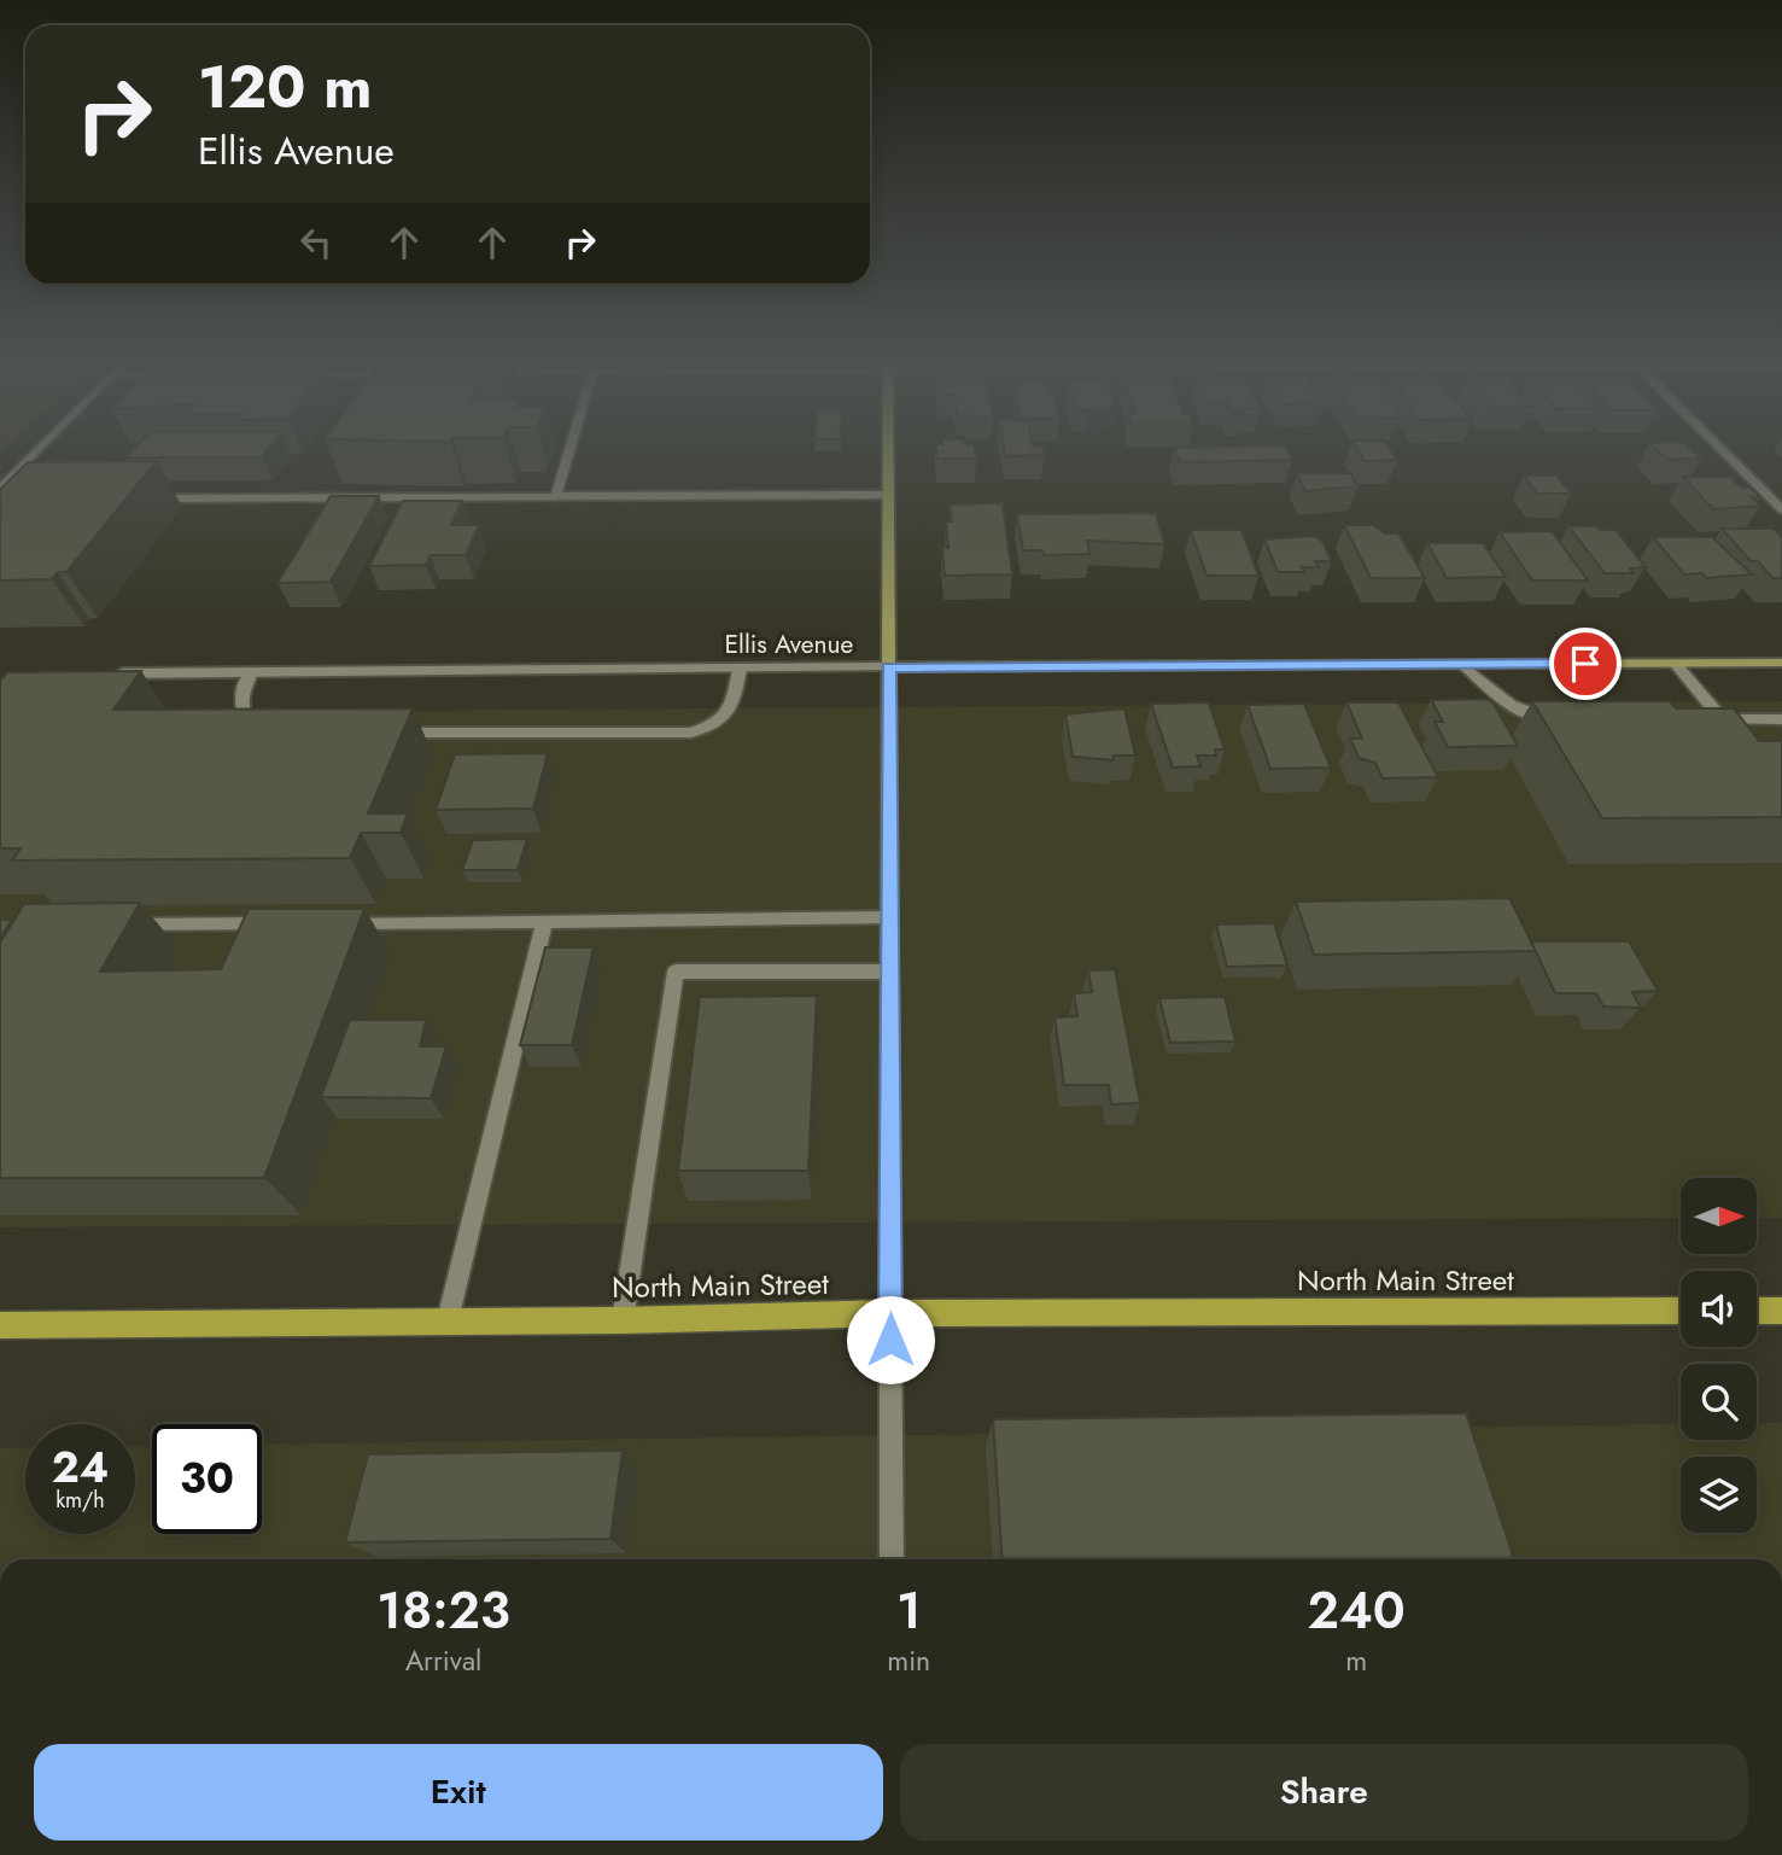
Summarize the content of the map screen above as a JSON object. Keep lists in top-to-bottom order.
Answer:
{
  "streets": {
    "main road": ["North Main Street"],
    "street": ["Ellis Avenue"]
  },
  "north": "right",
  "page": {
    "turn": ["120 m", "Ellis Avenue"],
    "speed": "24 km/h",
    "limit": "30",
    "eta": [
      "18:23",
      "Arrival",
      "1",
      "min",
      "240",
      "m"
    ],
    "buttons": ["Exit", "Share"]
  }
}
